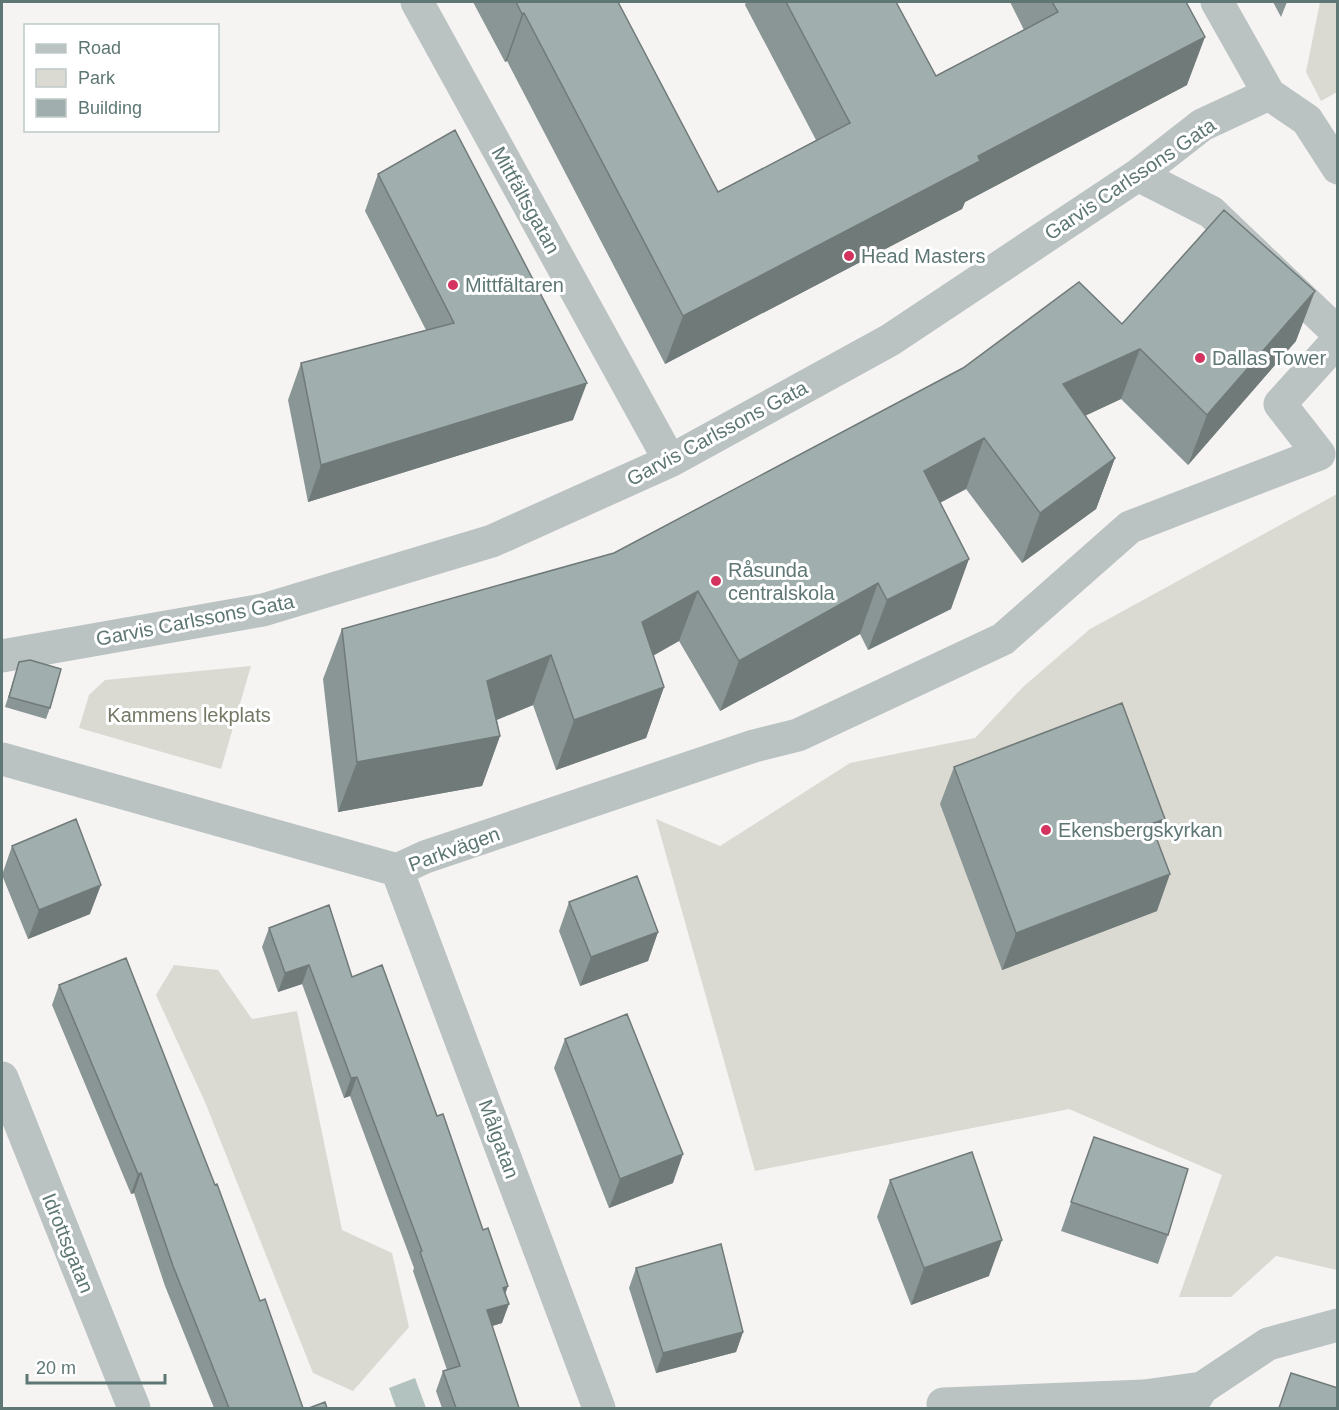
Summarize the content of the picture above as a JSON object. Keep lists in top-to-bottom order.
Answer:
{
  "streets": {
    "street": [
      "Garvis Carlssons Gata",
      "Mittfältsgatan",
      "Parkvägen",
      "Målgatan",
      "Idrottsgatan"
    ]
  },
  "crossings": [
    ["Garvis Carlssons Gata", "Mittfältsgatan"],
    ["Parkvägen", "Målgatan"]
  ],
  "parks": ["Kammens lekplats"],
  "places": [
    "Head Masters",
    "Mittfältaren",
    "Dallas Tower",
    "Råsunda centralskola",
    "Ekensbergskyrkan"
  ],
  "legend": ["Road", "Park", "Building"],
  "scale_bar": "20 m"
}
